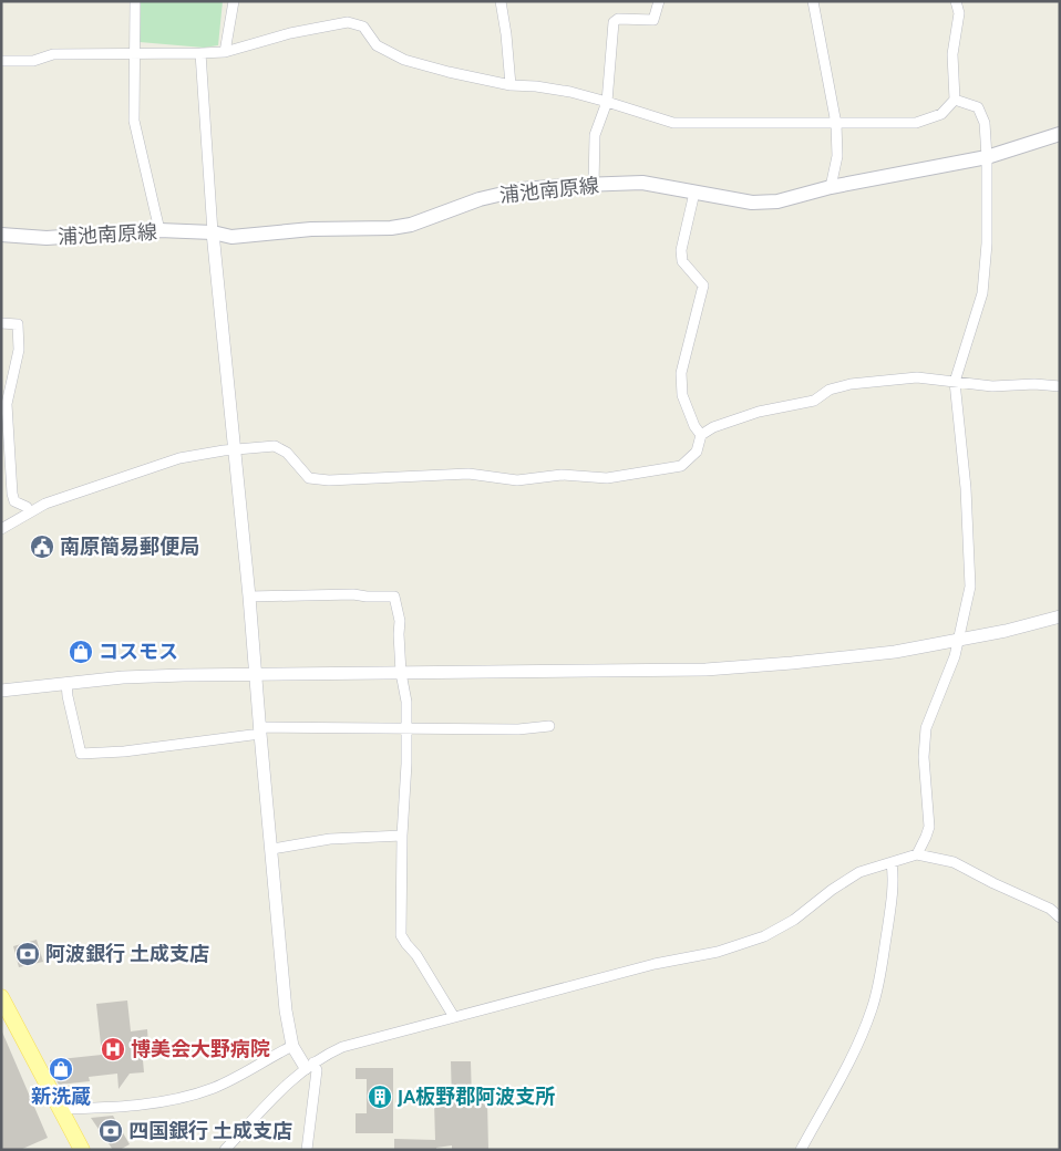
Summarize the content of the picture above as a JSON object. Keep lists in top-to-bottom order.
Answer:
{
  "streets": {
    "main road": ["浦池南原線"]
  },
  "places": {
    "public building": ["南原簡易郵便局"],
    "shop": ["コスモス", "新洗蔵"],
    "bank": ["阿波銀行 土成支店", "四国銀行 土成支店"],
    "hospital": ["博美会大野病院"],
    "building": ["JA板野郡阿波支所"]
  }
}
